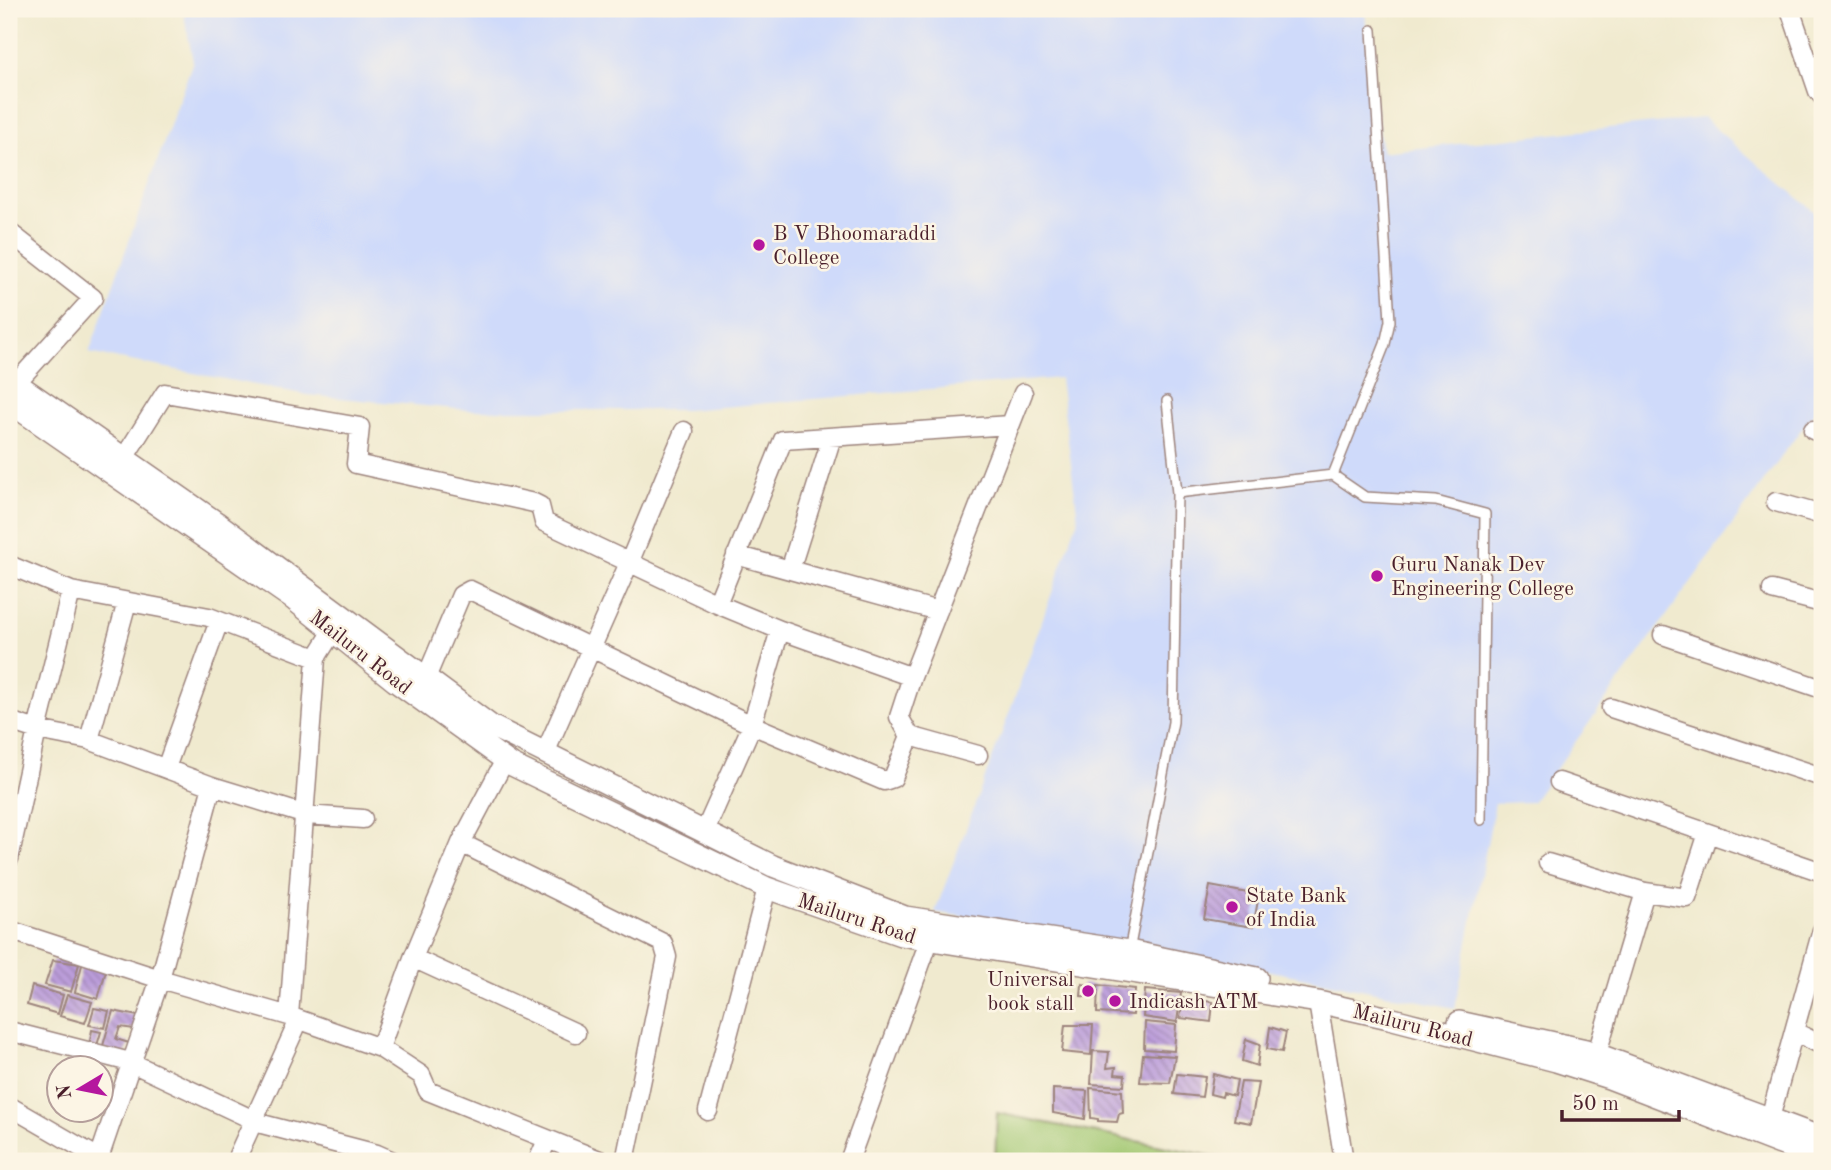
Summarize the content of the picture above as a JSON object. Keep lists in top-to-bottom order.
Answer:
{
  "streets": {
    "street": ["Mailuru Road"]
  },
  "places": [
    "B V Bhoomaraddi College",
    "Guru Nanak Dev Engineering College",
    "State Bank of India",
    "Universal book stall",
    "Indicash ATM"
  ],
  "scale_bar": "50 m",
  "north": "left"
}
